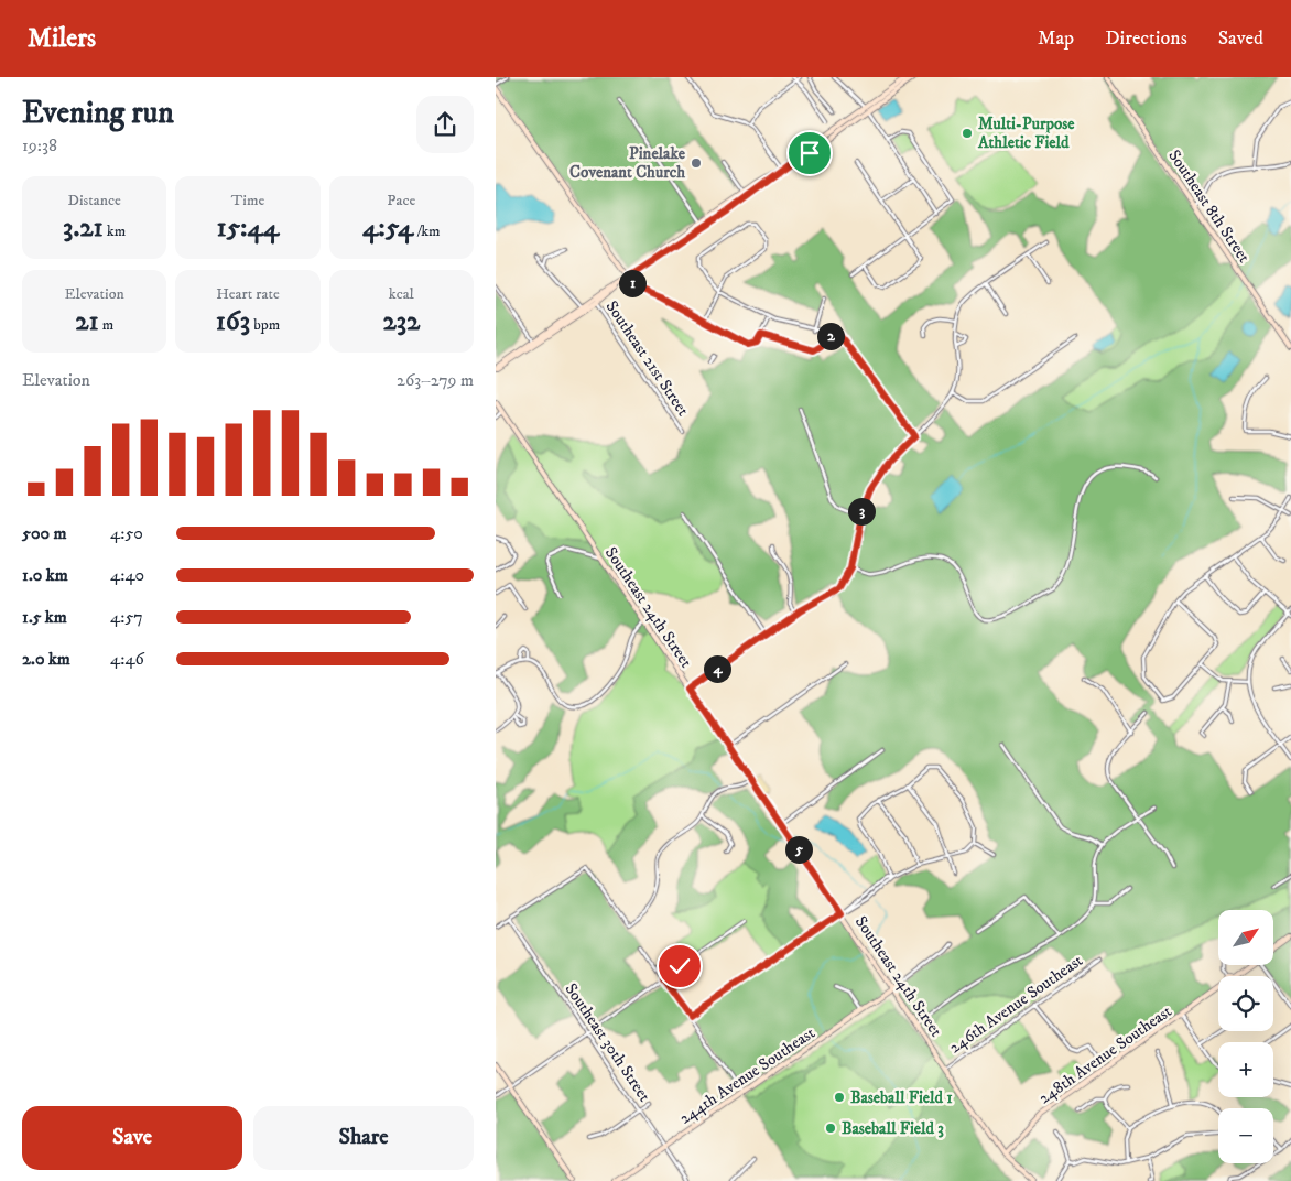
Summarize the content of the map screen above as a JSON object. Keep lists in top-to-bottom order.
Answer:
{
  "streets": {
    "street": [
      "Southeast 8th Street",
      "Southeast 21st Street",
      "Southeast 24th Street",
      "246th Avenue Southeast",
      "Southeast 30th Street",
      "248th Avenue Southeast",
      "244th Avenue Southeast"
    ]
  },
  "crossings": [
    ["Southeast 24th Street", "246th Avenue Southeast"],
    ["Southeast 24th Street", "248th Avenue Southeast"],
    ["Southeast 24th Street", "244th Avenue Southeast"],
    ["Southeast 30th Street", "244th Avenue Southeast"]
  ],
  "places": [
    "Multi-Purpose Athletic Field",
    "Pinelake Covenant Church",
    "Baseball Field 1",
    "Baseball Field 3"
  ],
  "north": "top right",
  "page": {
    "header": "Milers",
    "nav": ["Map", "Directions", "Saved"],
    "heading": ["Evening run", "19:38"],
    "stats": [
      ["Distance", "3.21 km"],
      ["Time", "15:44"],
      ["Pace", "4:54 /km"],
      ["Elevation", "21 m"],
      ["Heart rate", "163 bpm"],
      ["kcal", "232"]
    ],
    "pins": [
      "1",
      "2",
      "3",
      "4",
      "5"
    ],
    "chart": ["Elevation", "263–279 m"],
    "list": [
      {
        "name": "500 m",
        "note": "4:50"
      },
      {
        "name": "1.0 km",
        "note": "4:40"
      },
      {
        "name": "1.5 km",
        "note": "4:57"
      },
      {
        "name": "2.0 km",
        "note": "4:46"
      }
    ],
    "map_buttons": ["+", "−"],
    "buttons": ["Save", "Share"]
  }
}
